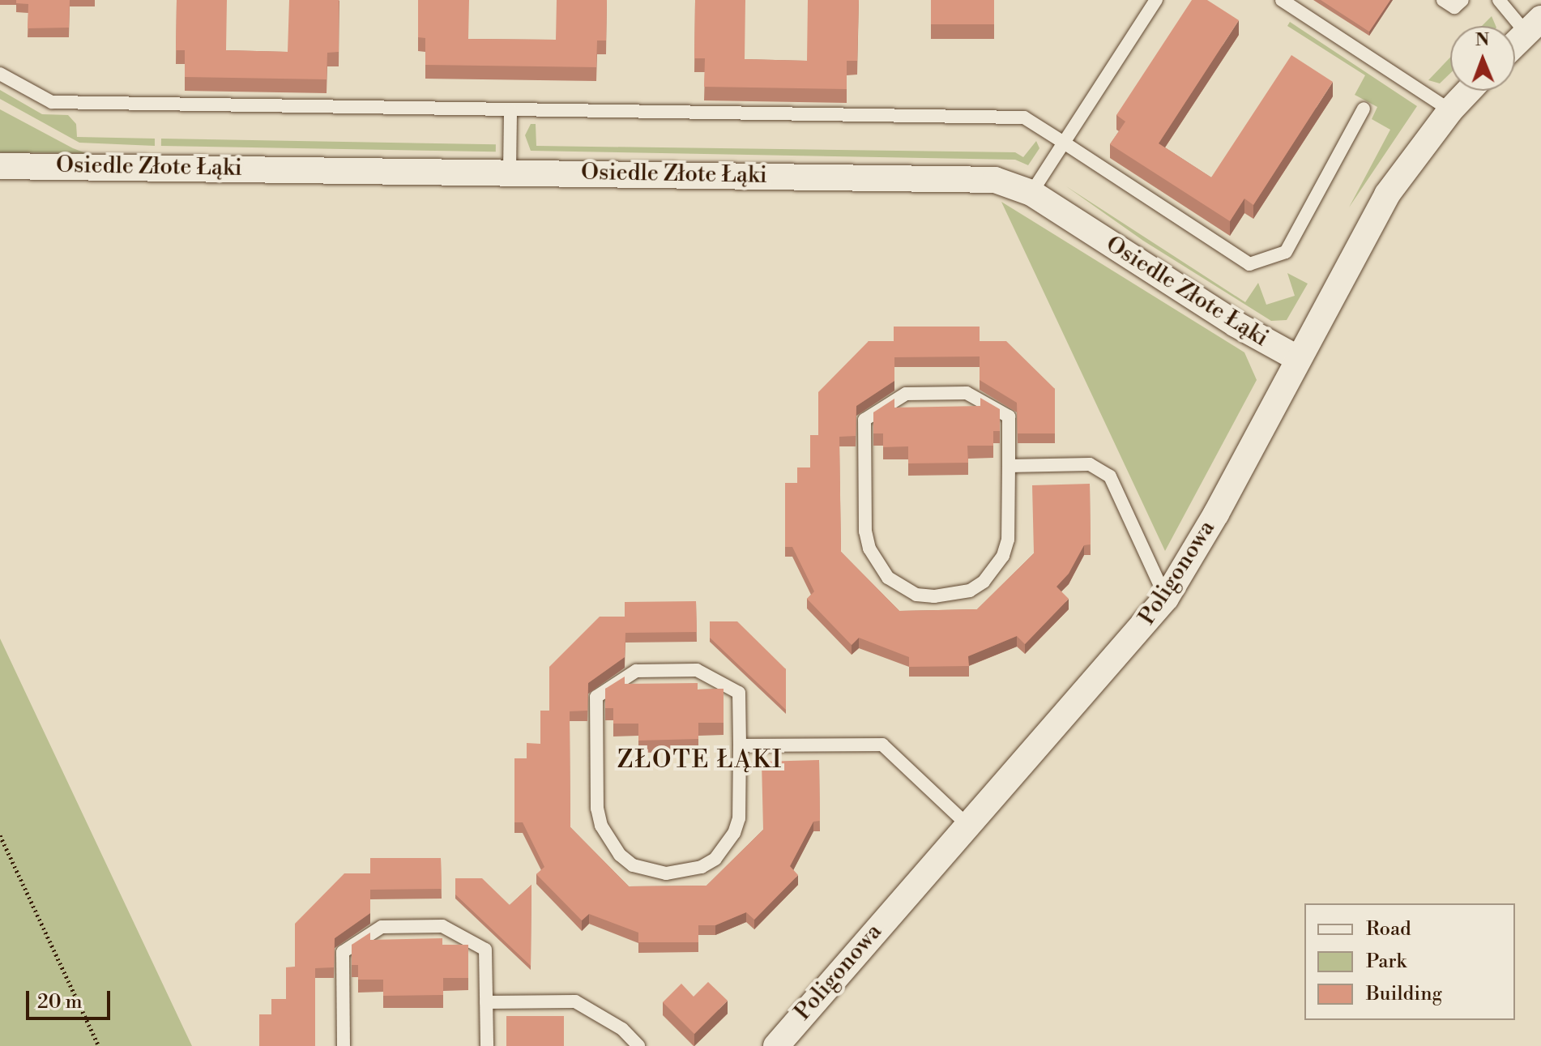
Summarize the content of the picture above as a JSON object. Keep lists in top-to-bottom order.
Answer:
{
  "streets": {
    "street": ["Osiedle Złote Łąki", "Poligonowa"]
  },
  "crossings": [
    ["Osiedle Złote Łąki", "Poligonowa"]
  ],
  "districts": ["ZŁOTE ŁĄKI"],
  "legend": ["Road", "Park", "Building"],
  "scale_bar": "20 m",
  "north": "top"
}
